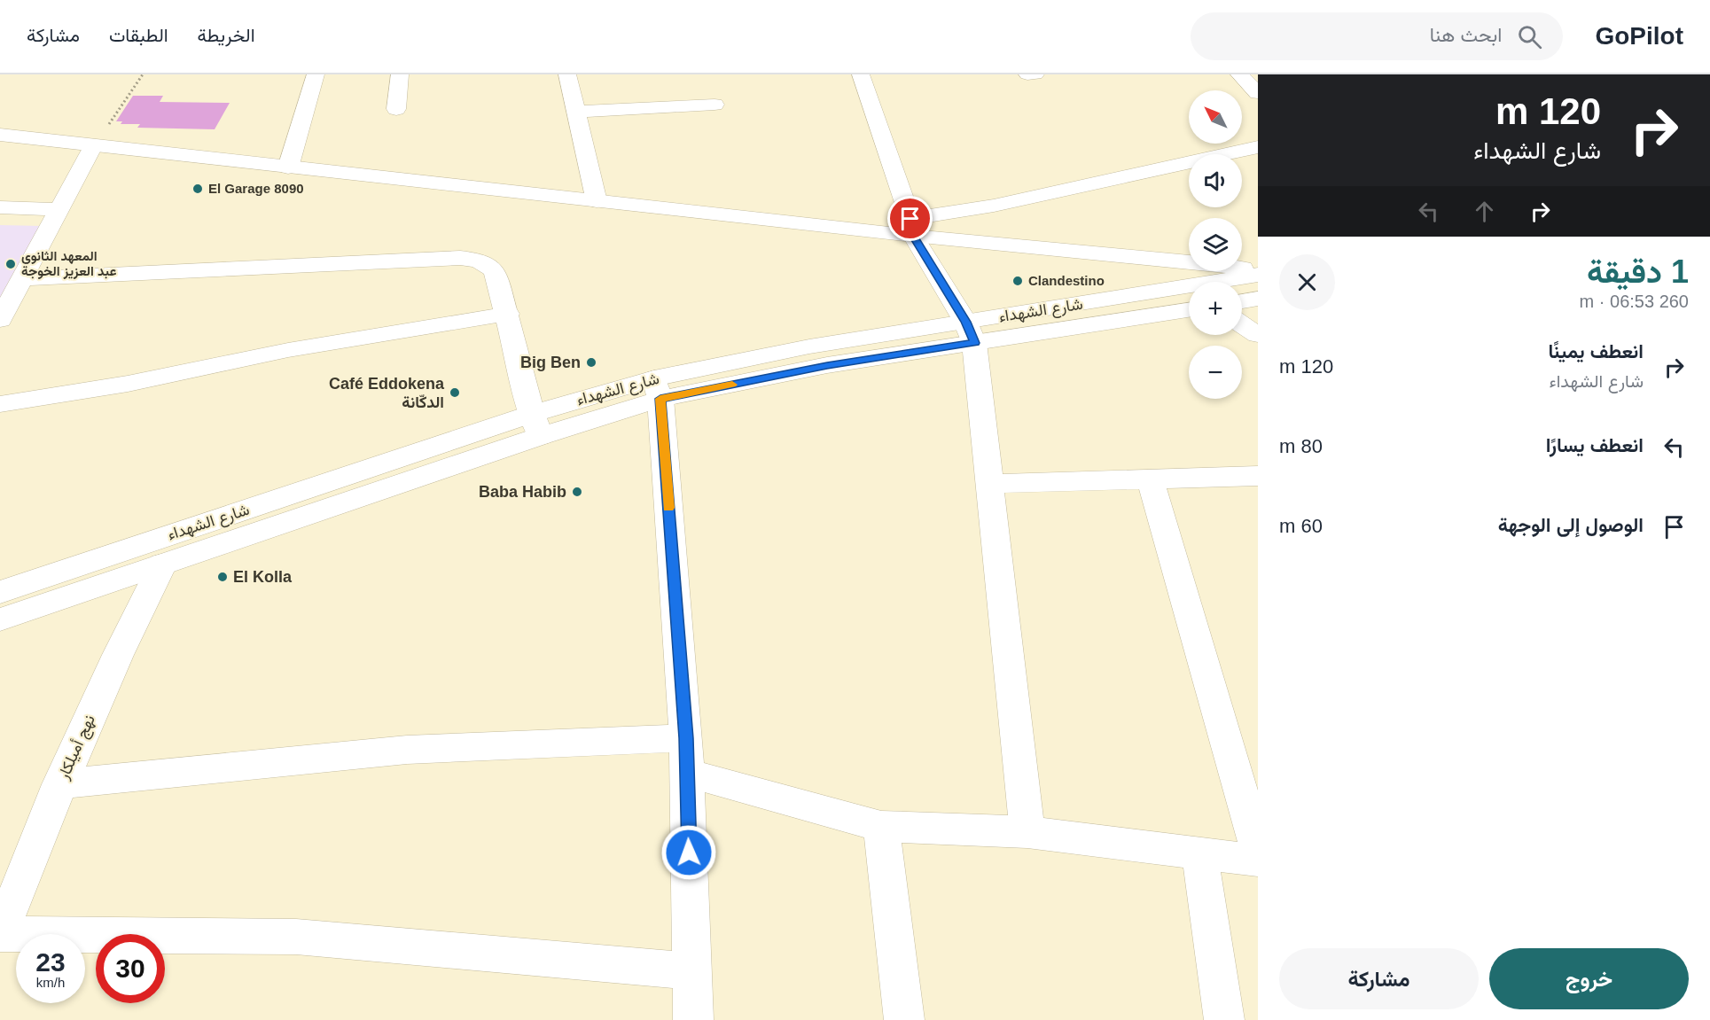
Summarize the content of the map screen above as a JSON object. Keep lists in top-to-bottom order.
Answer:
{
  "streets": {
    "street": ["شارع الشهداء", "نهج أميلكار"]
  },
  "crossings": [
    ["شارع الشهداء", "نهج أميلكار"]
  ],
  "places": [
    "El Garage 8090",
    "المعهد الثانوي عبد العزيز الخوجة",
    "Clandestino",
    "Big Ben",
    "Café Eddokena الدكّانة",
    "Baba Habib",
    "El Kolla"
  ],
  "north": "top left",
  "page": {
    "header": "GoPilot",
    "search": "ابحث هنا",
    "nav": ["الخريطة", "الطبقات", "مشاركة"],
    "turn": ["120 m", "شارع الشهداء"],
    "map_buttons": ["+", "−"],
    "heading": ["1 دقيقة", "260 m · 06:53"],
    "list": [
      {
        "name": "انعطف يمينًا",
        "note": "شارع الشهداء",
        "value": "120 m"
      },
      {
        "name": "انعطف يسارًا",
        "value": "80 m"
      },
      {
        "name": "الوصول إلى الوجهة",
        "value": "60 m"
      }
    ],
    "speed": "23 km/h",
    "limit": "30",
    "buttons": ["خروج", "مشاركة"]
  }
}
